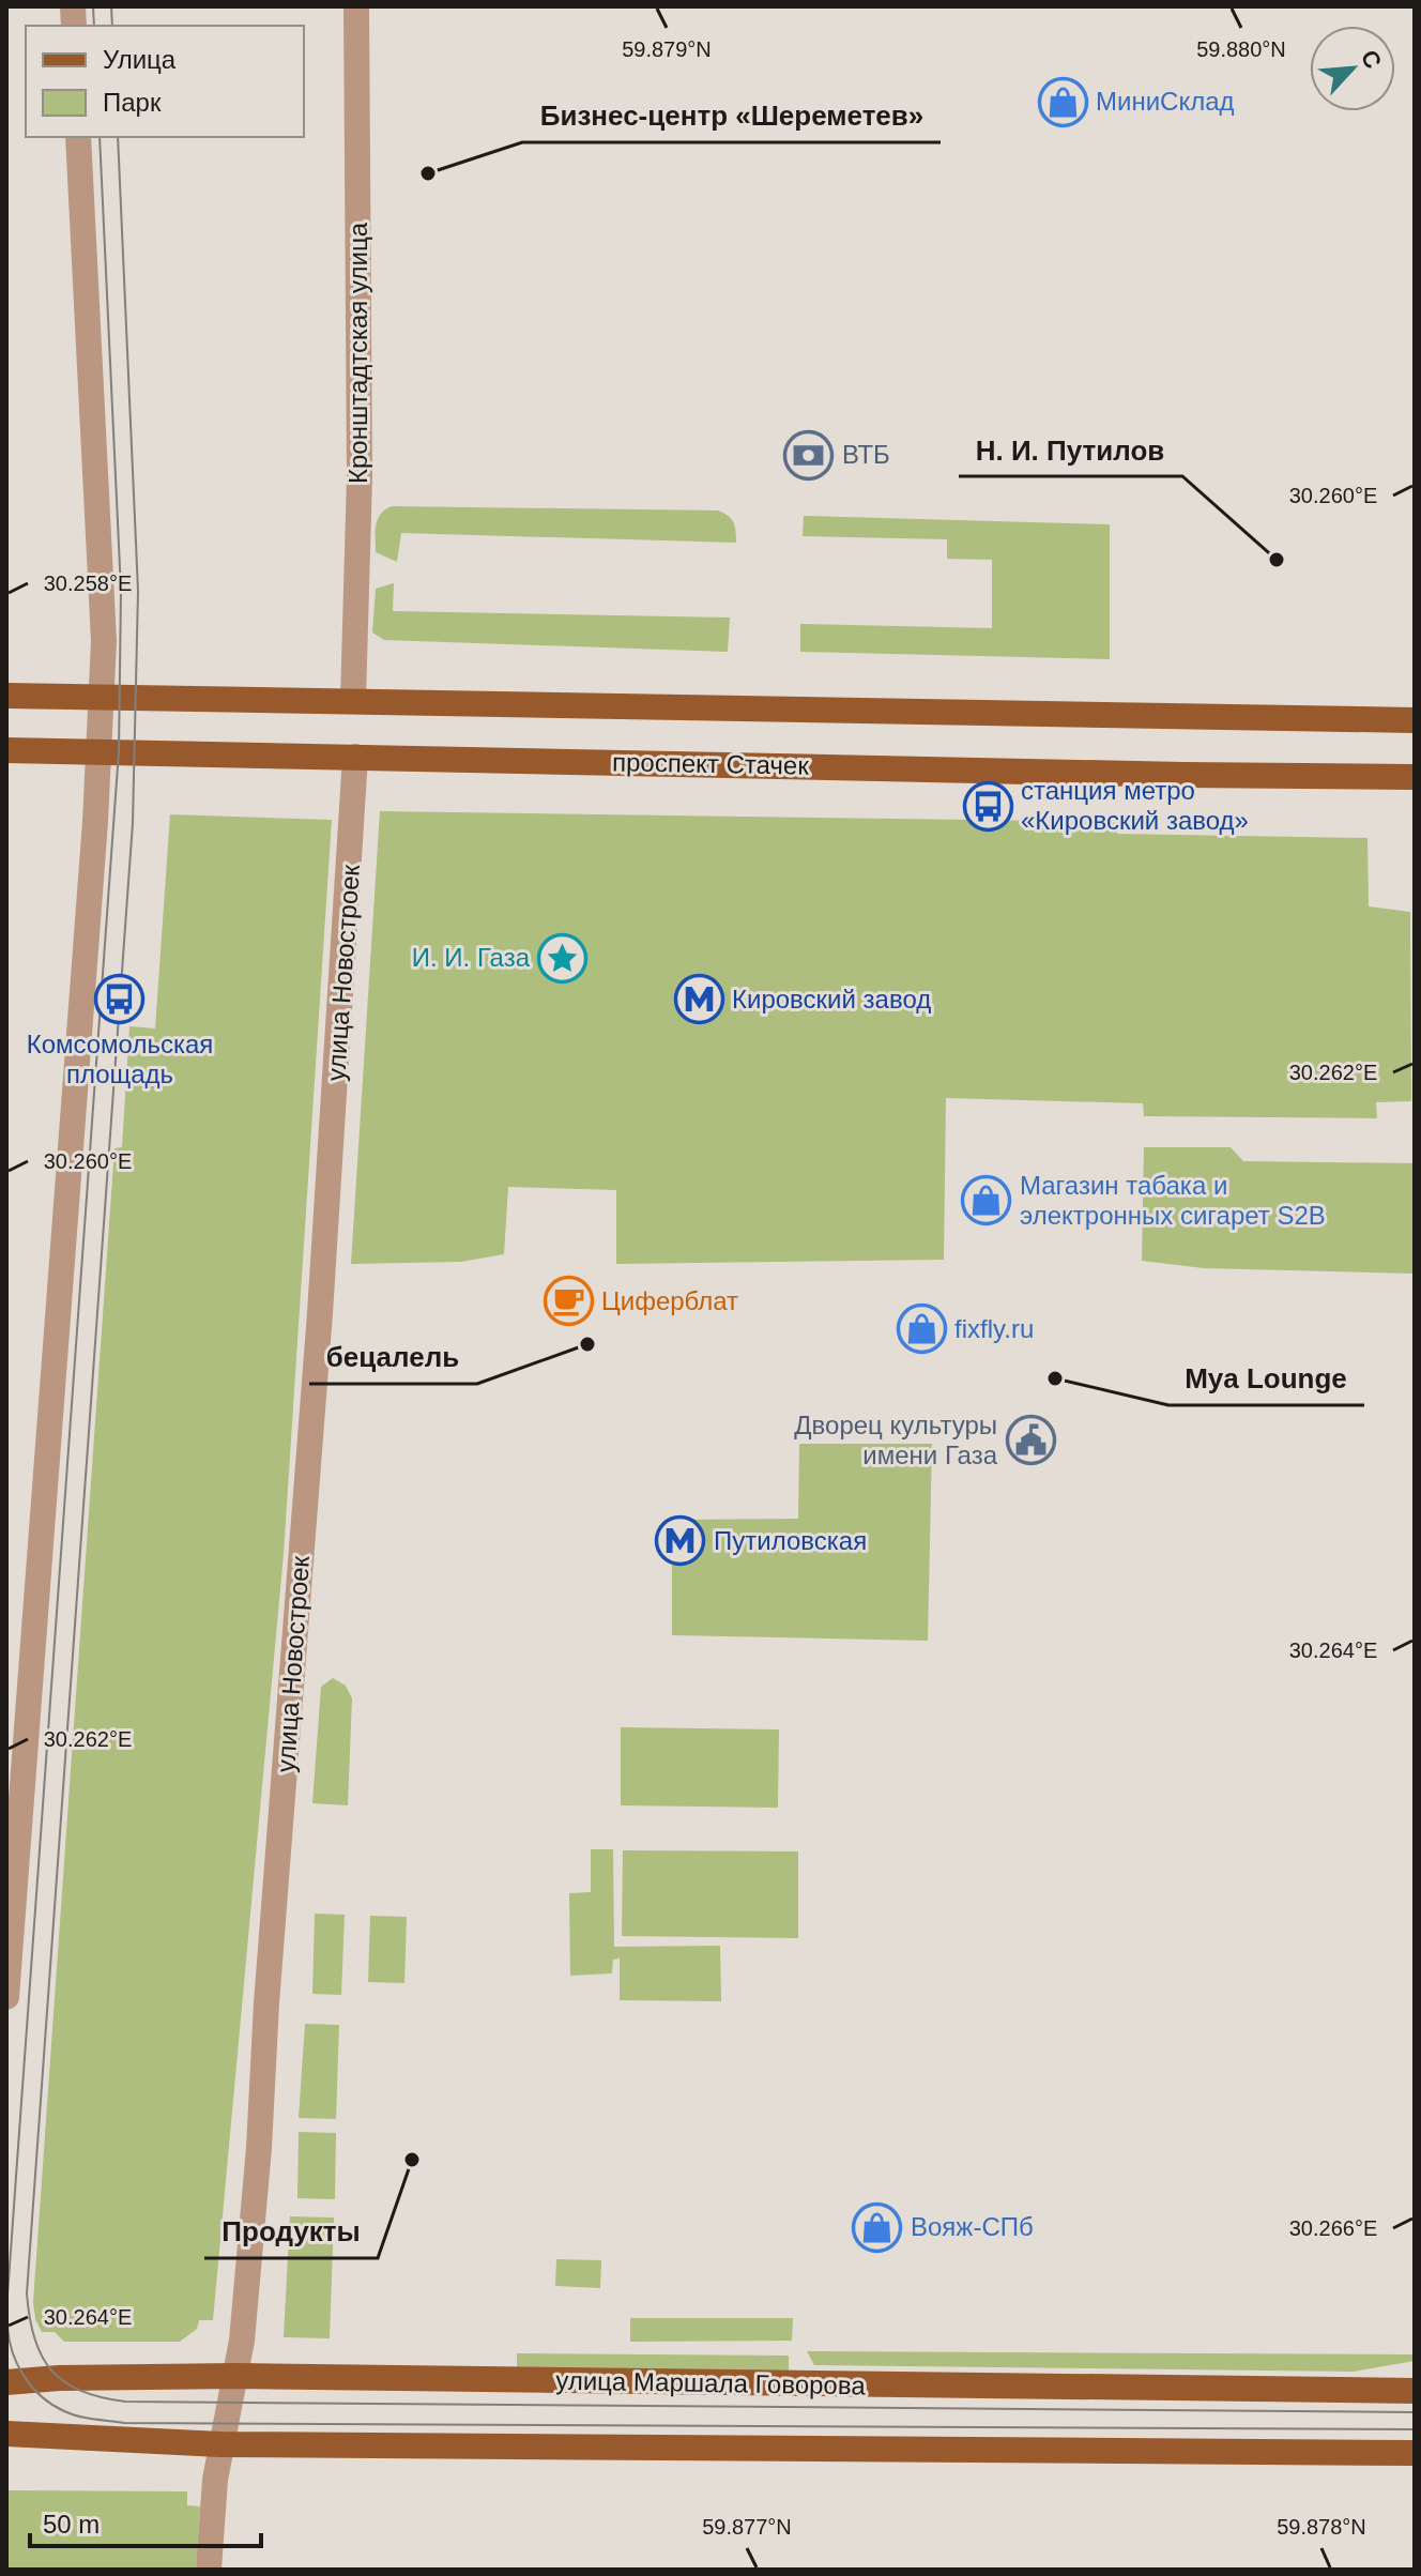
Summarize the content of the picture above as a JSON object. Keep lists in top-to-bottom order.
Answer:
{
  "streets": {
    "main road": ["проспект Стачек", "улица Маршала Говорова"],
    "street": ["Кронштадтская улица", "улица Новостроек"]
  },
  "crossings": [
    ["проспект Стачек", "улица Новостроек"],
    ["улица Новостроек", "улица Маршала Говорова"]
  ],
  "places": {
    "shop": [
      "МиниСклад",
      "Магазин табака и электронных сигарет S2B",
      "fixfly.ru",
      "Вояж-СПб"
    ],
    "other": [
      "Бизнес-центр «Шереметев»",
      "Н. И. Путилов",
      "бецалель",
      "Mya Lounge",
      "Продукты"
    ],
    "bank": ["ВТБ"],
    "bus stop": ["станция метро «Кировский завод»", "Комсомольская площадь"],
    "place": ["И. И. Газа"],
    "metro station": ["Кировский завод", "Путиловская"],
    "cafe": ["Циферблат"],
    "public building": ["Дворец культуры имени Газа"]
  },
  "legend": ["Улица", "Парк"],
  "scale_bar": "50 m",
  "north": "top right",
  "coordinates": [
    "59.879°N",
    "59.880°N",
    "30.260°E",
    "30.258°E",
    "30.262°E",
    "30.264°E",
    "30.266°E",
    "59.877°N",
    "59.878°N"
  ]
}
